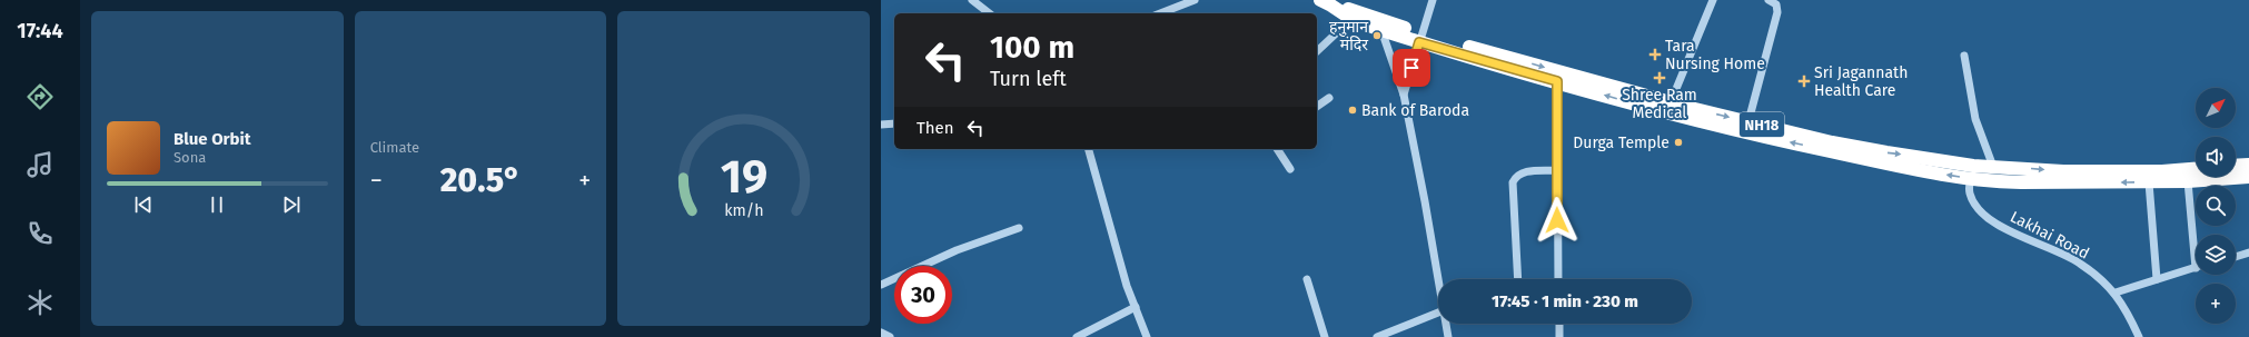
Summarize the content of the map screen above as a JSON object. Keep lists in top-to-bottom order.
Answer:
{
  "streets": {
    "highway": ["NH18"],
    "street": ["Lakhai Road"]
  },
  "crossings": [
    ["NH18", "Lakhai Road"]
  ],
  "places": {
    "other": ["हनुमान मंदिर", "Bank of Baroda", "Durga Temple"],
    "health": ["Tara Nursing Home", "Shree Ram Medical", "Sri Jagannath Health Care"]
  },
  "north": "top right",
  "page": {
    "tabs": "17:44",
    "tile": "Climate",
    "turn": ["100 m", "Turn left"],
    "map_buttons": "+",
    "then": "Then",
    "song": ["Blue Orbit", "Sona"],
    "heat": ["−", "20.5°", "+"],
    "limit": "30",
    "trip": "17:45 · 1 min · 230 m",
    "gauge": ["19", "km/h"]
  }
}
